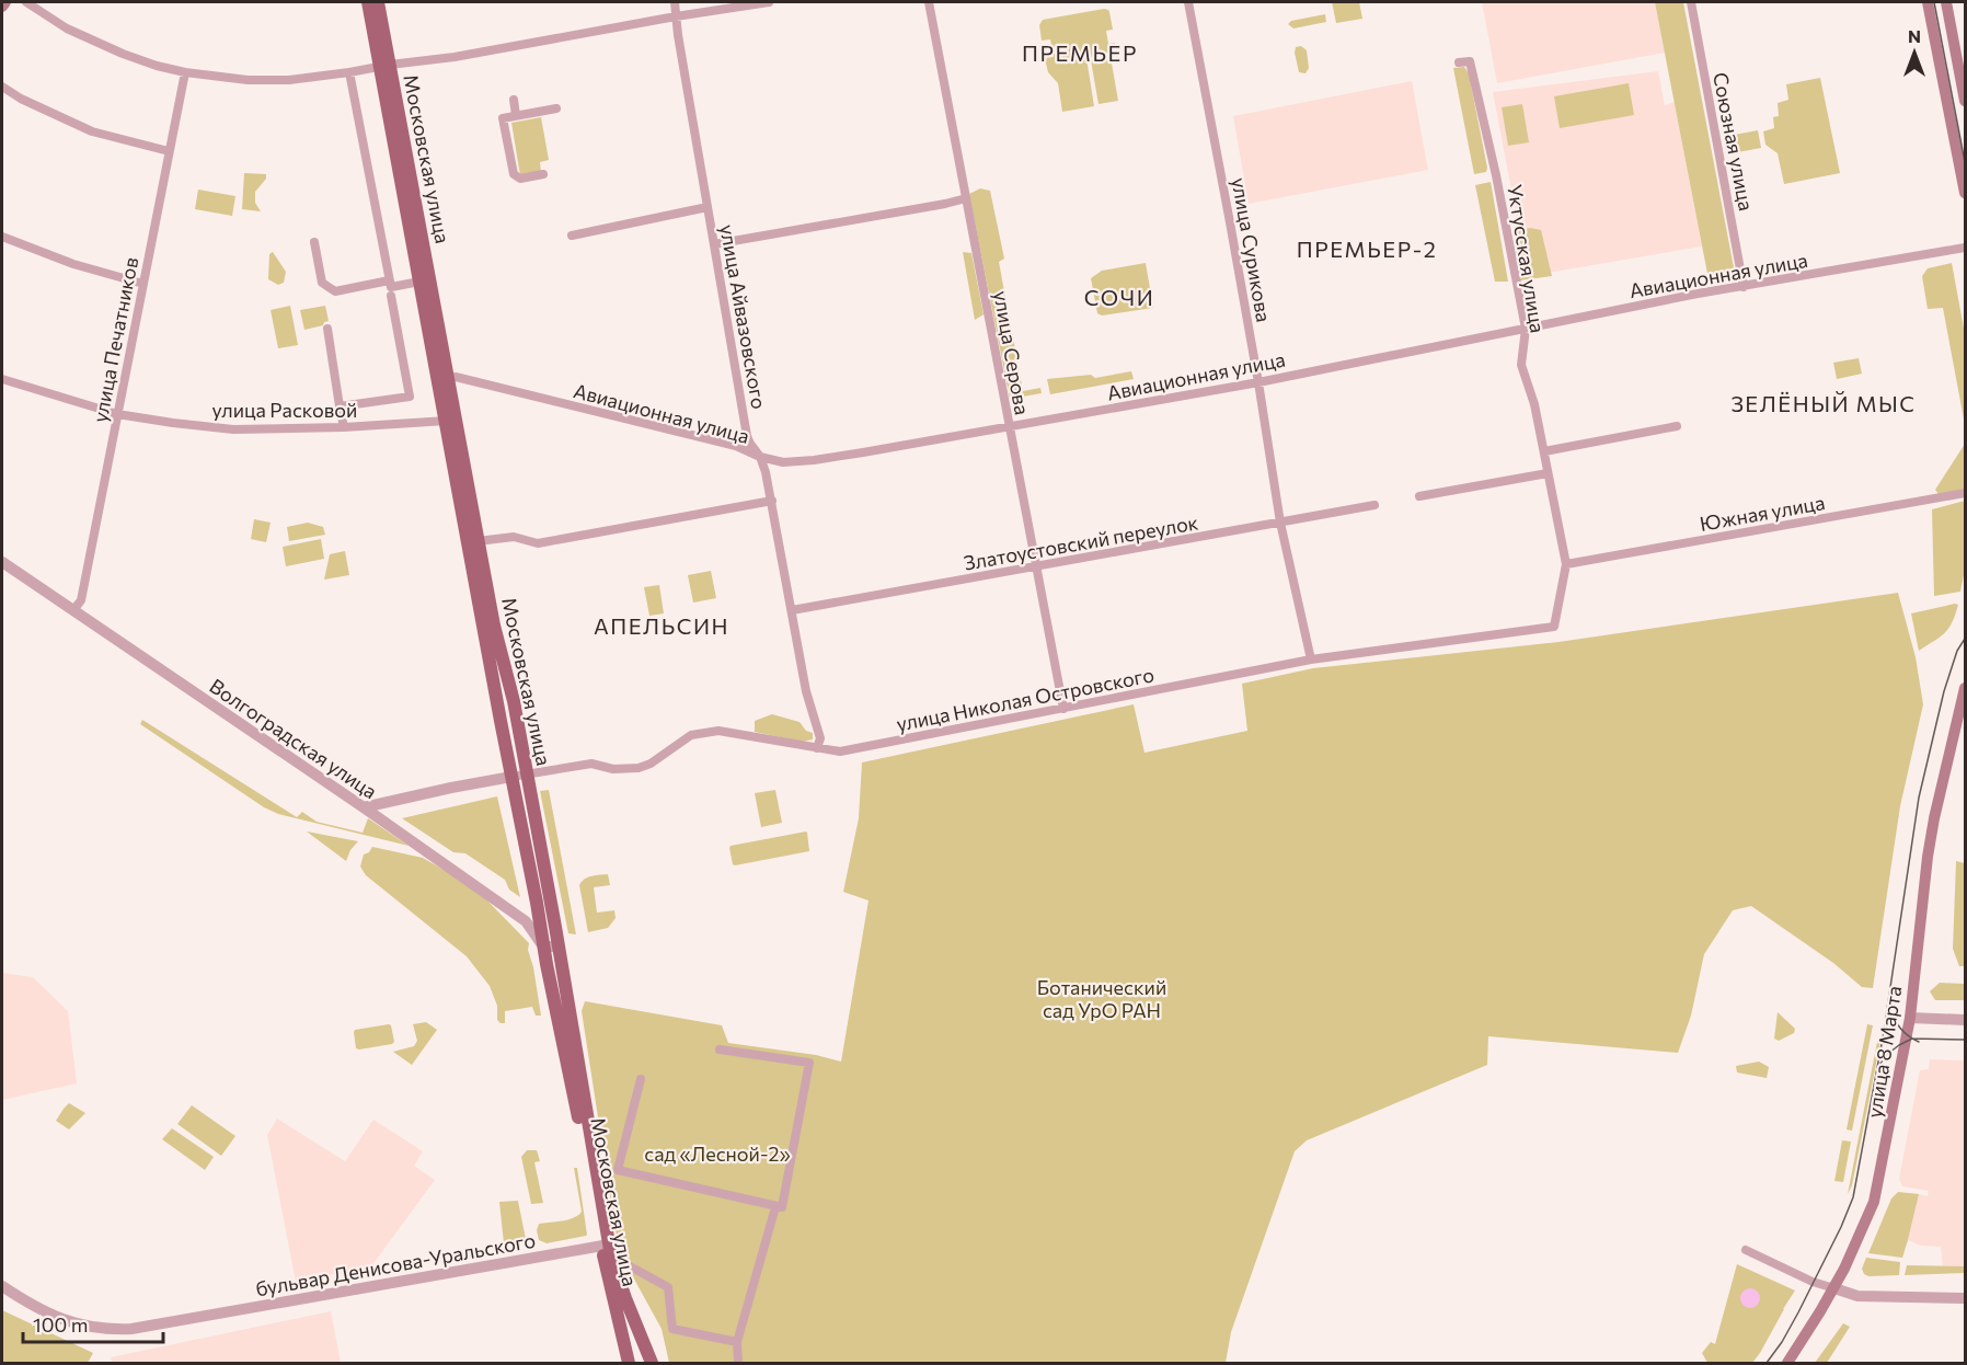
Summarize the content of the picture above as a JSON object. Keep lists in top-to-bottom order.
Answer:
{
  "streets": {
    "main road": ["Московская улица", "улица 8 Марта"],
    "street": [
      "Союзная улица",
      "улица Сурикова",
      "Уктусская улица",
      "Авиационная улица",
      "улица Айвазовского",
      "улица Печатников",
      "улица Серова",
      "улица Расковой",
      "Южная улица",
      "Златоустовский переулок",
      "улица Николая Островского",
      "Волгоградская улица",
      "бульвар Денисова-Уральского"
    ]
  },
  "crossings": [
    ["Союзная улица", "Авиационная улица"],
    ["Московская улица", "Авиационная улица"],
    ["Московская улица", "улица Расковой"],
    ["Московская улица", "улица Николая Островского"],
    ["Московская улица", "Волгоградская улица"],
    ["Московская улица", "бульвар Денисова-Уральского"],
    ["улица Сурикова", "Авиационная улица"],
    ["улица Сурикова", "Златоустовский переулок"],
    ["улица Сурикова", "улица Николая Островского"],
    ["Уктусская улица", "Авиационная улица"],
    ["Уктусская улица", "Южная улица"],
    ["Уктусская улица", "улица Николая Островского"],
    ["Авиационная улица", "улица Айвазовского"],
    ["Авиационная улица", "улица Серова"],
    ["улица Айвазовского", "Златоустовский переулок"],
    ["улица Айвазовского", "улица Николая Островского"],
    ["улица Печатников", "улица Расковой"],
    ["улица Печатников", "Волгоградская улица"],
    ["улица Серова", "Златоустовский переулок"],
    ["улица Серова", "улица Николая Островского"]
  ],
  "districts": [
    "ПРЕМЬЕР",
    "ПРЕМЬЕР-2",
    "СОЧИ",
    "ЗЕЛЁНЫЙ МЫС",
    "АПЕЛЬСИН"
  ],
  "parks": ["Ботанический сад УрО РАН", "сад «Лесной-2»"],
  "scale_bar": "100 m",
  "north": "top"
}
